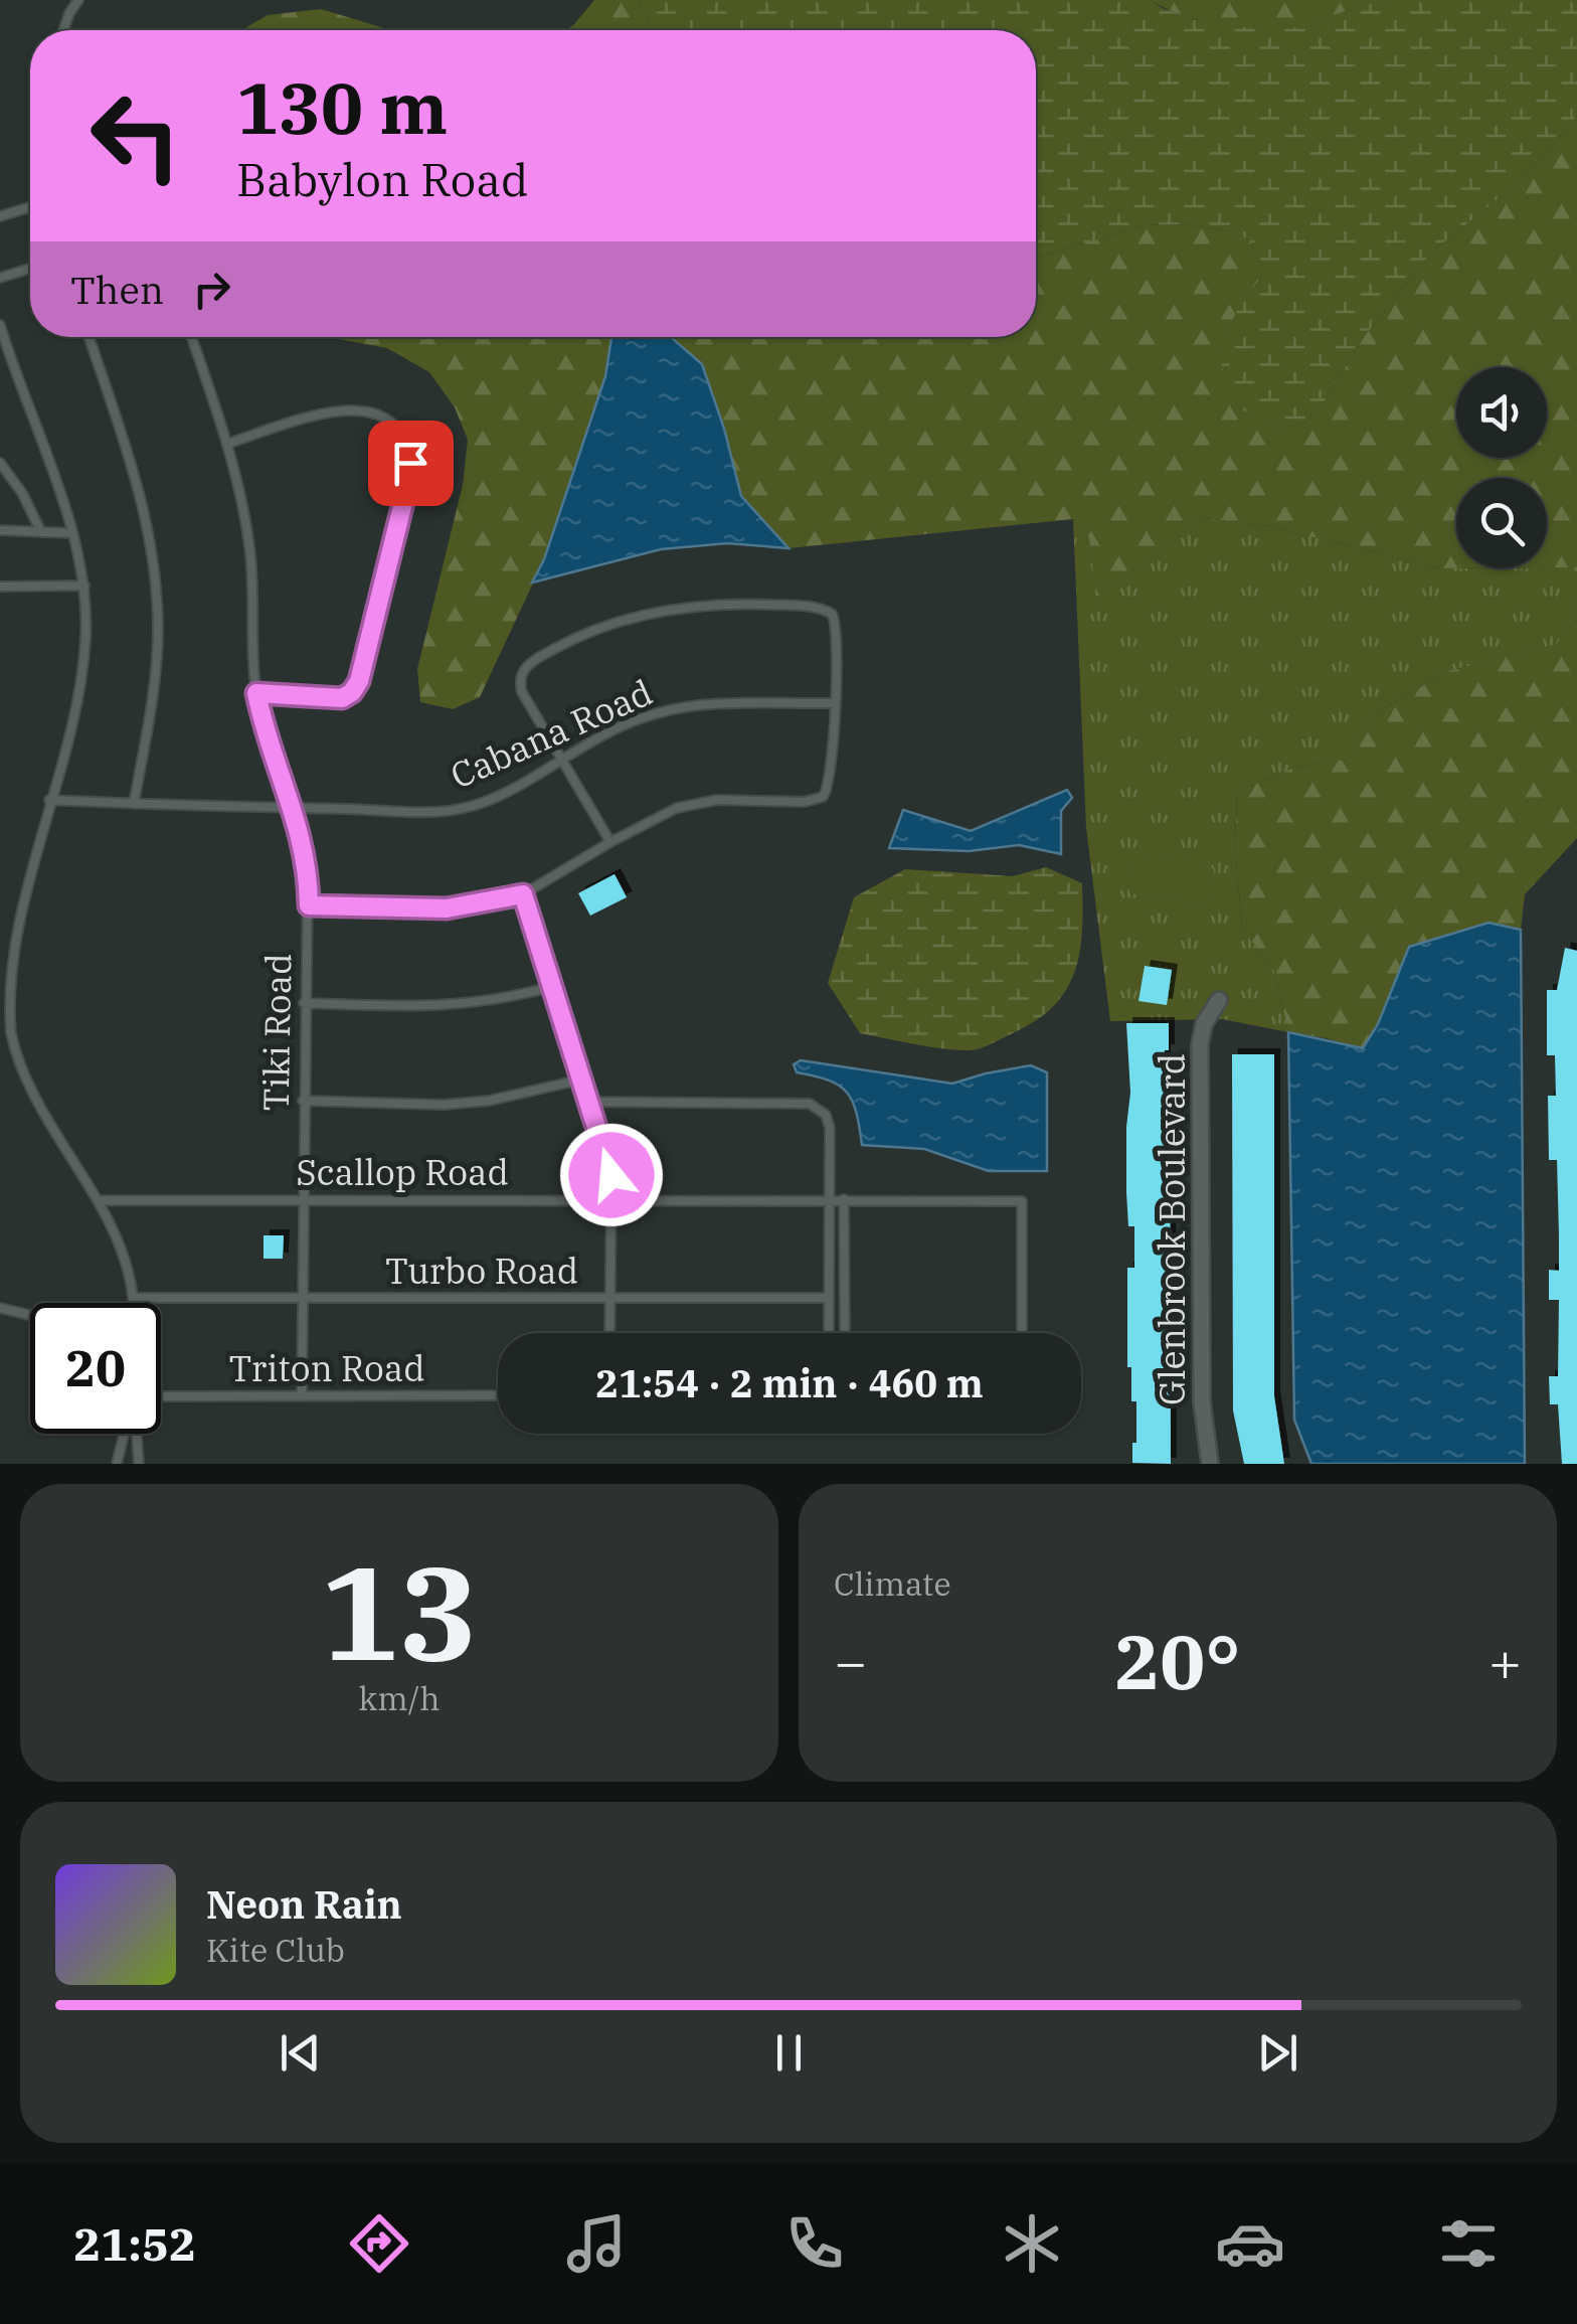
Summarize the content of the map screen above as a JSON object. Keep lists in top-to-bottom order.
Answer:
{
  "streets": {
    "street": ["Glenbrook Boulevard"],
    "lane": [
      "Cabana Road",
      "Tiki Road",
      "Scallop Road",
      "Turbo Road",
      "Triton Road"
    ]
  },
  "crossings": [
    ["Cabana Road", "Tiki Road"],
    ["Tiki Road", "Scallop Road"],
    ["Tiki Road", "Turbo Road"],
    ["Tiki Road", "Triton Road"]
  ],
  "page": {
    "turn": ["130 m", "Babylon Road"],
    "then": "Then",
    "limit": "20",
    "trip": "21:54 · 2 min · 460 m",
    "tile": [
      ["13", "km/h"],
      "Climate"
    ],
    "heat": ["−", "20°", "+"],
    "song": ["Neon Rain", "Kite Club"],
    "tabs": "21:52"
  }
}
